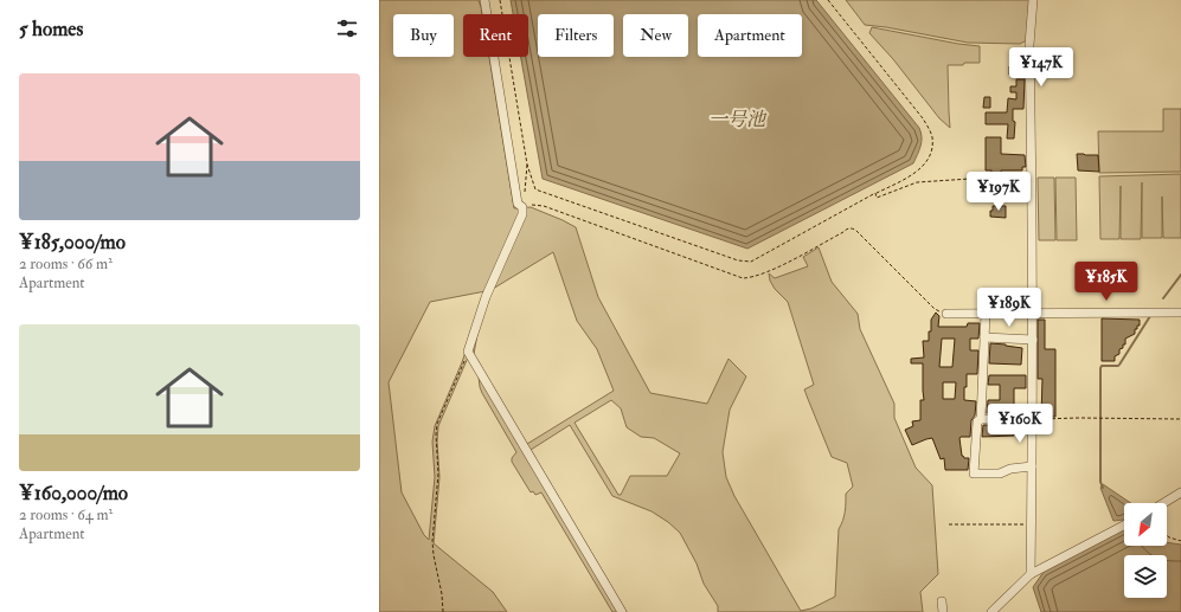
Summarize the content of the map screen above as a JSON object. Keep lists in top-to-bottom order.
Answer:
{
  "water": ["一号池"],
  "north": "bottom left",
  "page": {
    "heading": "5 homes",
    "chip": [
      "Buy",
      "Rent",
      "Filters",
      "New",
      "Apartment"
    ],
    "price": [
      "¥147K",
      "¥197K",
      "¥185K",
      "¥189K",
      "¥160K"
    ],
    "list": [
      {
        "name": "¥185,000/mo",
        "note": "2 rooms · 66 m² · Apartment"
      },
      {
        "name": "¥160,000/mo",
        "note": "2 rooms · 64 m² · Apartment"
      }
    ]
  }
}
